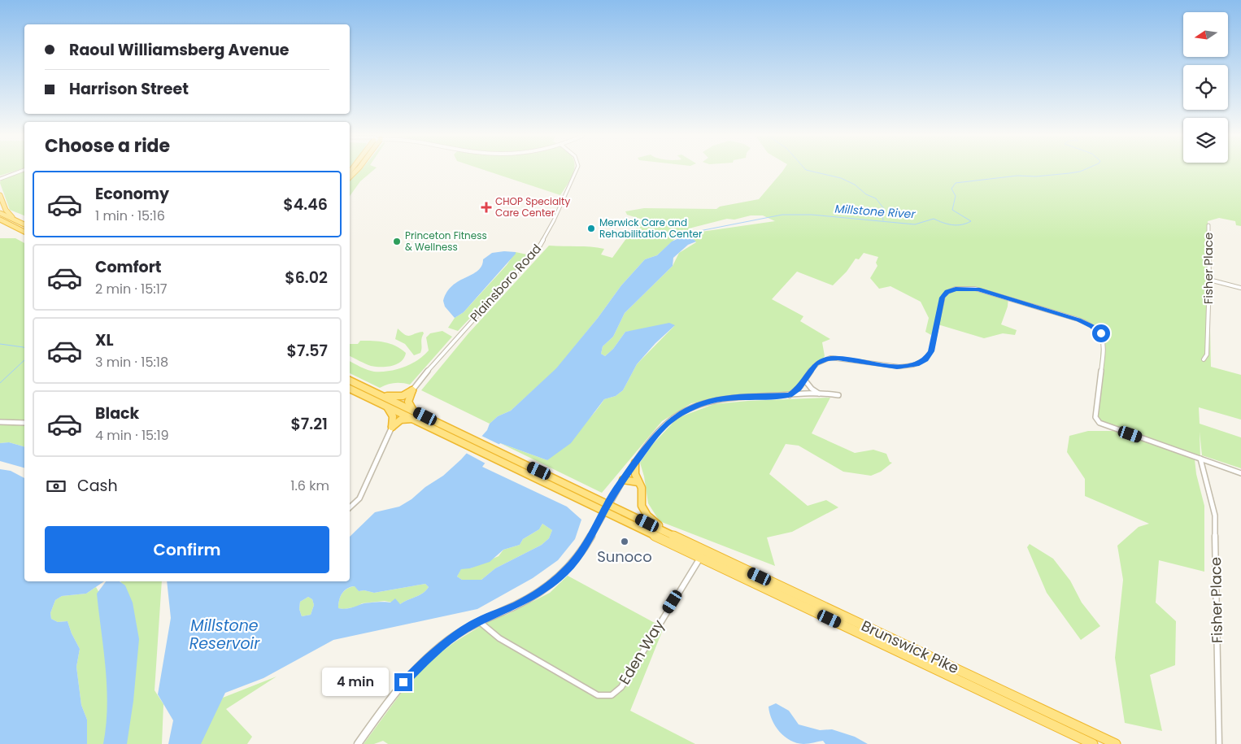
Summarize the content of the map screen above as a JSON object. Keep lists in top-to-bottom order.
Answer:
{
  "streets": {
    "highway": ["Brunswick Pike"],
    "street": ["Fisher Place", "Plainsboro Road", "Eden Way"]
  },
  "crossings": [
    ["Brunswick Pike", "Eden Way"]
  ],
  "water": ["Millstone River", "Millstone Reservoir"],
  "places": {
    "health": ["CHOP Specialty Care Center"],
    "other": ["Merwick Care and Rehabilitation Center", "Princeton Fitness & Wellness", "Sunoco"]
  },
  "north": "left",
  "page": {
    "banner": ["Raoul Williamsberg Avenue", "Harrison Street"],
    "heading": "Choose a ride",
    "list": [
      {
        "name": "Economy",
        "note": "1 min · 15:16",
        "value": "$4.46"
      },
      {
        "name": "Comfort",
        "note": "2 min · 15:17",
        "value": "$6.02"
      },
      {
        "name": "XL",
        "note": "3 min · 15:18",
        "value": "$7.57"
      },
      {
        "name": "Black",
        "note": "4 min · 15:19",
        "value": "$7.21"
      }
    ],
    "pay": ["Cash", "1.6 km"],
    "buttons": "Confirm",
    "bubble": "4 min"
  }
}
